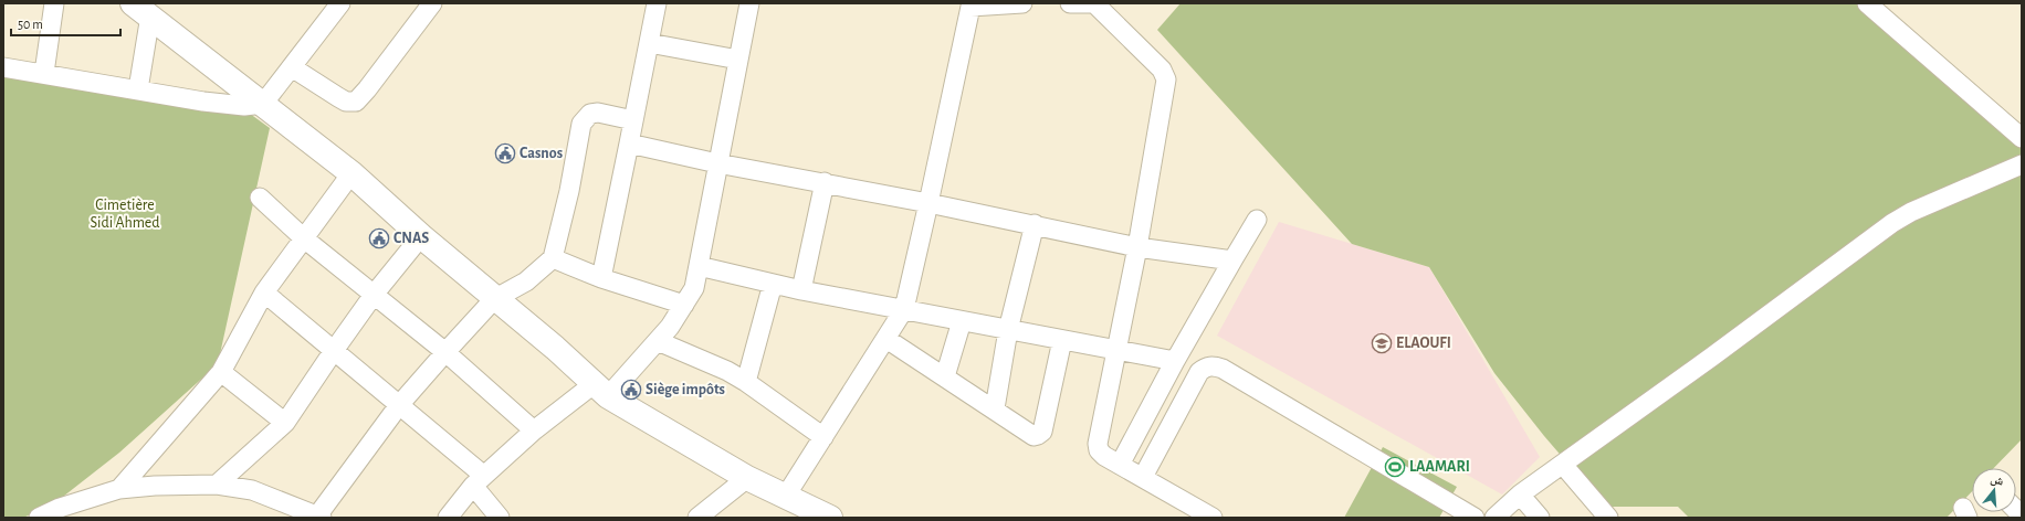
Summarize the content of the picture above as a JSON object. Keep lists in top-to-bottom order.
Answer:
{
  "parks": ["Cimetière Sidi Ahmed"],
  "places": {
    "public building": ["Casnos", "CNAS", "Siège impôts"],
    "school or university": ["ELAOUFI"],
    "sports": ["LAAMARI"]
  },
  "scale_bar": "50 m",
  "north": "top"
}
